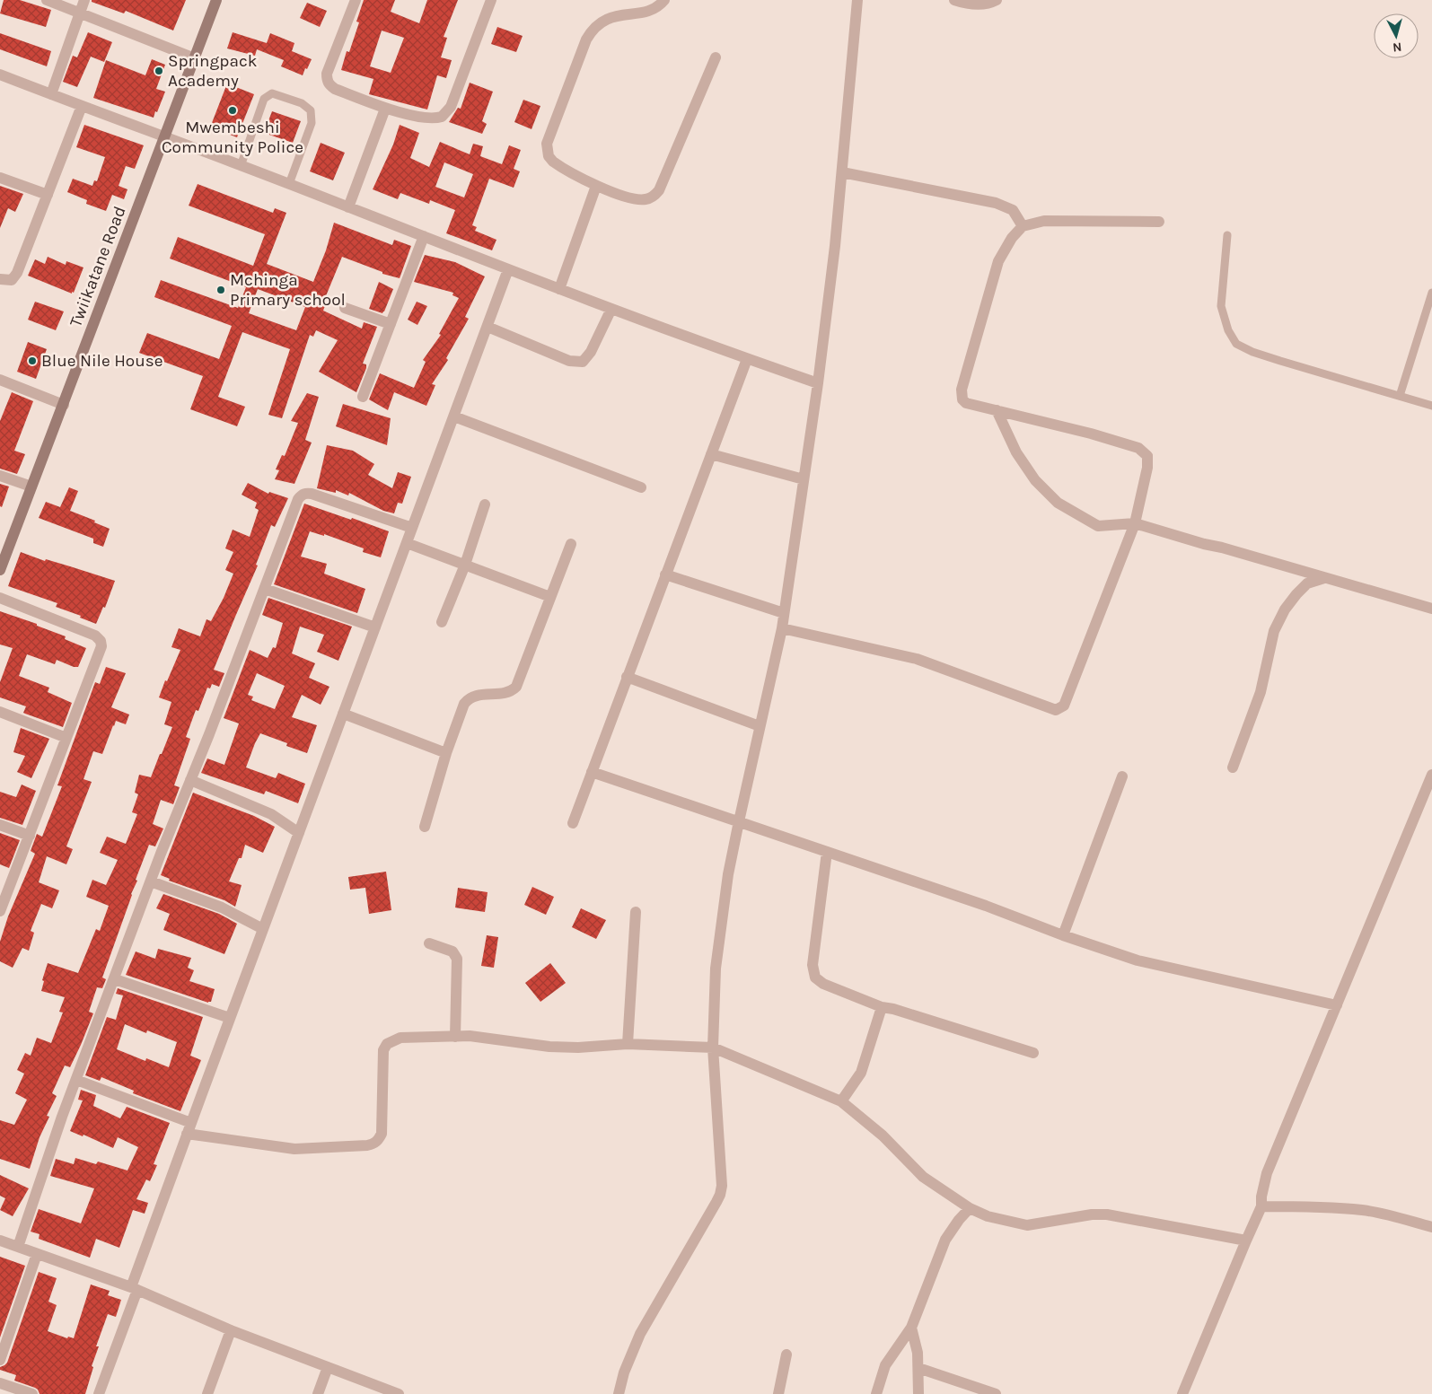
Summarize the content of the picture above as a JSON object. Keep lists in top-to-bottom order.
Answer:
{
  "streets": {
    "main road": ["Twiikatane Road"]
  },
  "places": [
    "Springpack Academy",
    "Mwembeshi Community Police",
    "Mchinga Primary school",
    "Blue Nile House"
  ],
  "north": "bottom"
}
